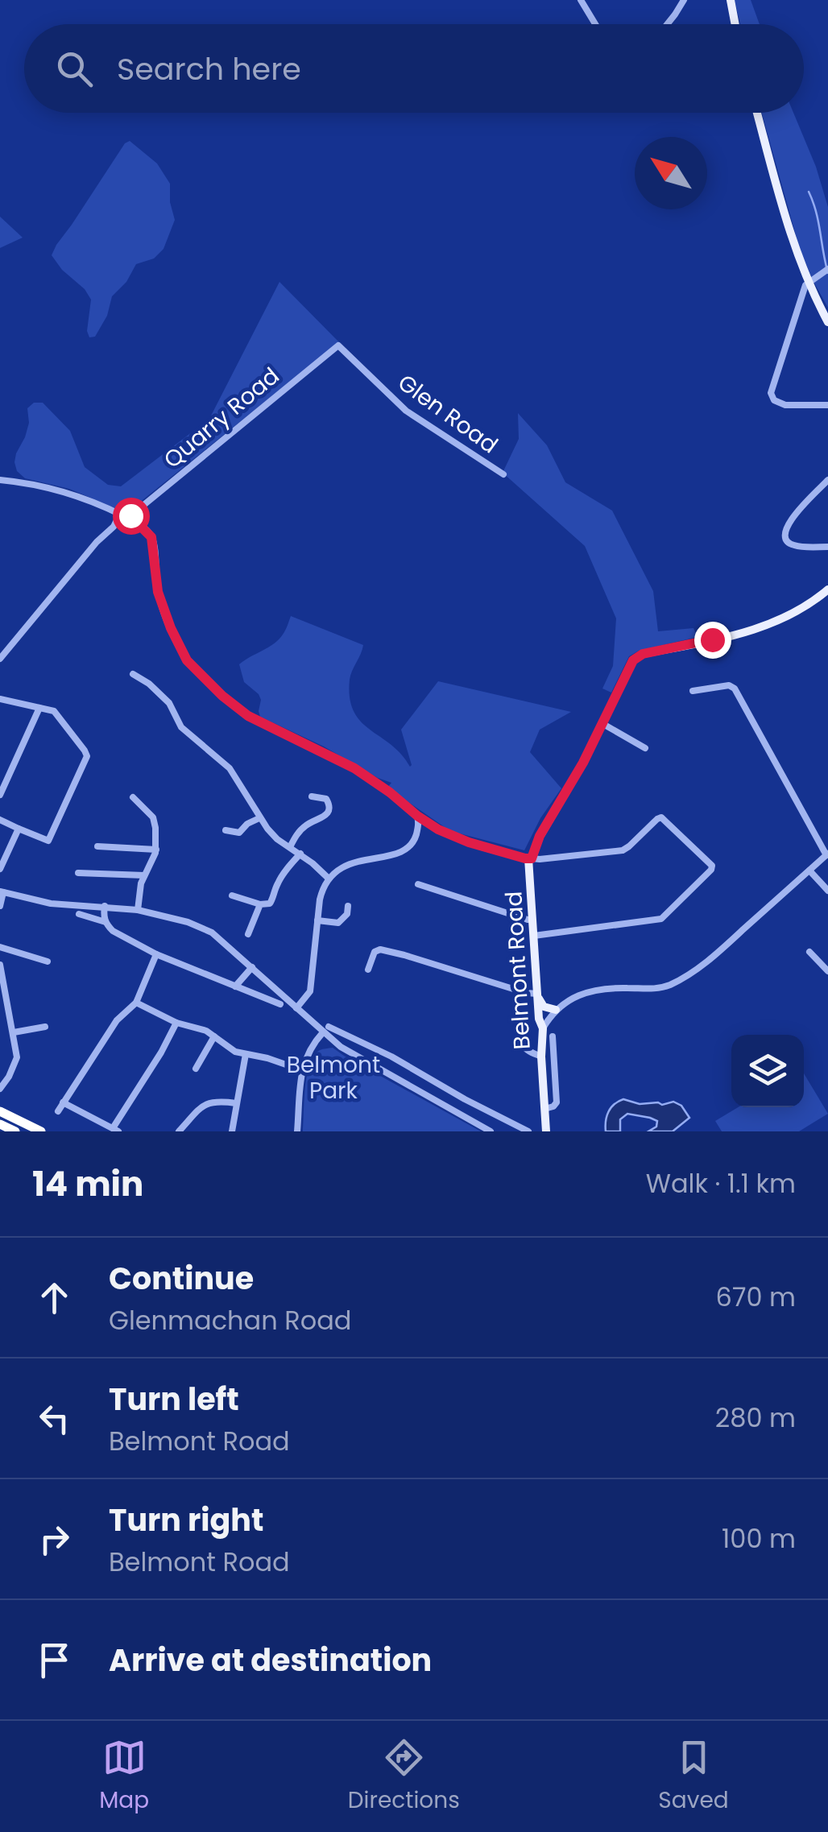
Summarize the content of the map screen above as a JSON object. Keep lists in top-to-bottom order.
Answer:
{
  "streets": {
    "main road": ["Belmont Road"],
    "street": ["Glen Road", "Quarry Road"]
  },
  "crossings": [
    ["Glen Road", "Quarry Road"]
  ],
  "parks": ["Belmont Park"],
  "north": "top left",
  "page": {
    "search": "Search here",
    "heading": ["14 min", "Walk · 1.1 km"],
    "list": [
      ["Continue", "Glenmachan Road", "670 m"],
      ["Turn left", "Belmont Road", "280 m"],
      ["Turn right", "Belmont Road", "100 m"],
      "Arrive at destination"
    ],
    "nav": ["Map", "Directions", "Saved"]
  }
}
